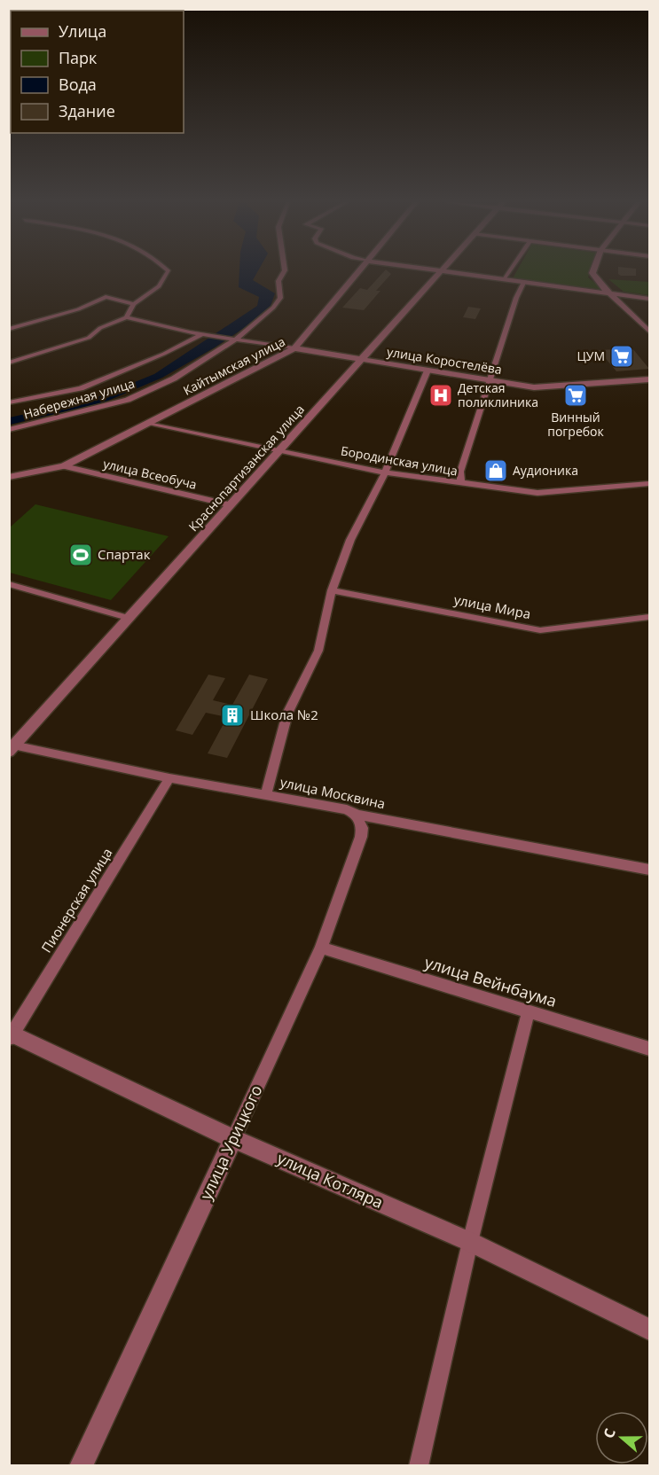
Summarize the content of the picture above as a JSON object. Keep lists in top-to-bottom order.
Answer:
{
  "streets": {
    "street": [
      "улица Коростелёва",
      "Кайтымская улица",
      "Набережная улица",
      "Бородинская улица",
      "Краснопартизанская улица",
      "улица Всеобуча",
      "улица Мира",
      "улица Москвина",
      "Пионерская улица",
      "улица Вейнбаума",
      "улица Урицкого",
      "улица Котляра"
    ]
  },
  "crossings": [
    ["улица Коростелёва", "Кайтымская улица"],
    ["улица Коростелёва", "Набережная улица"],
    ["улица Коростелёва", "Краснопартизанская улица"],
    ["Кайтымская улица", "Бородинская улица"],
    ["Кайтымская улица", "улица Всеобуча"],
    ["Бородинская улица", "Краснопартизанская улица"],
    ["Краснопартизанская улица", "улица Всеобуча"],
    ["Краснопартизанская улица", "улица Москвина"],
    ["улица Москвина", "Пионерская улица"],
    ["улица Москвина", "улица Урицкого"],
    ["Пионерская улица", "улица Котляра"],
    ["улица Вейнбаума", "улица Урицкого"],
    ["улица Урицкого", "улица Котляра"]
  ],
  "places": {
    "supermarket": ["ЦУМ", "Винный погребок"],
    "hospital": ["Детская поликлиника"],
    "shop": ["Аудионика"],
    "sports": ["Спартак"],
    "building": ["Школа №2"]
  },
  "legend": [
    "Улица",
    "Парк",
    "Вода",
    "Здание"
  ],
  "north": "left"
}
